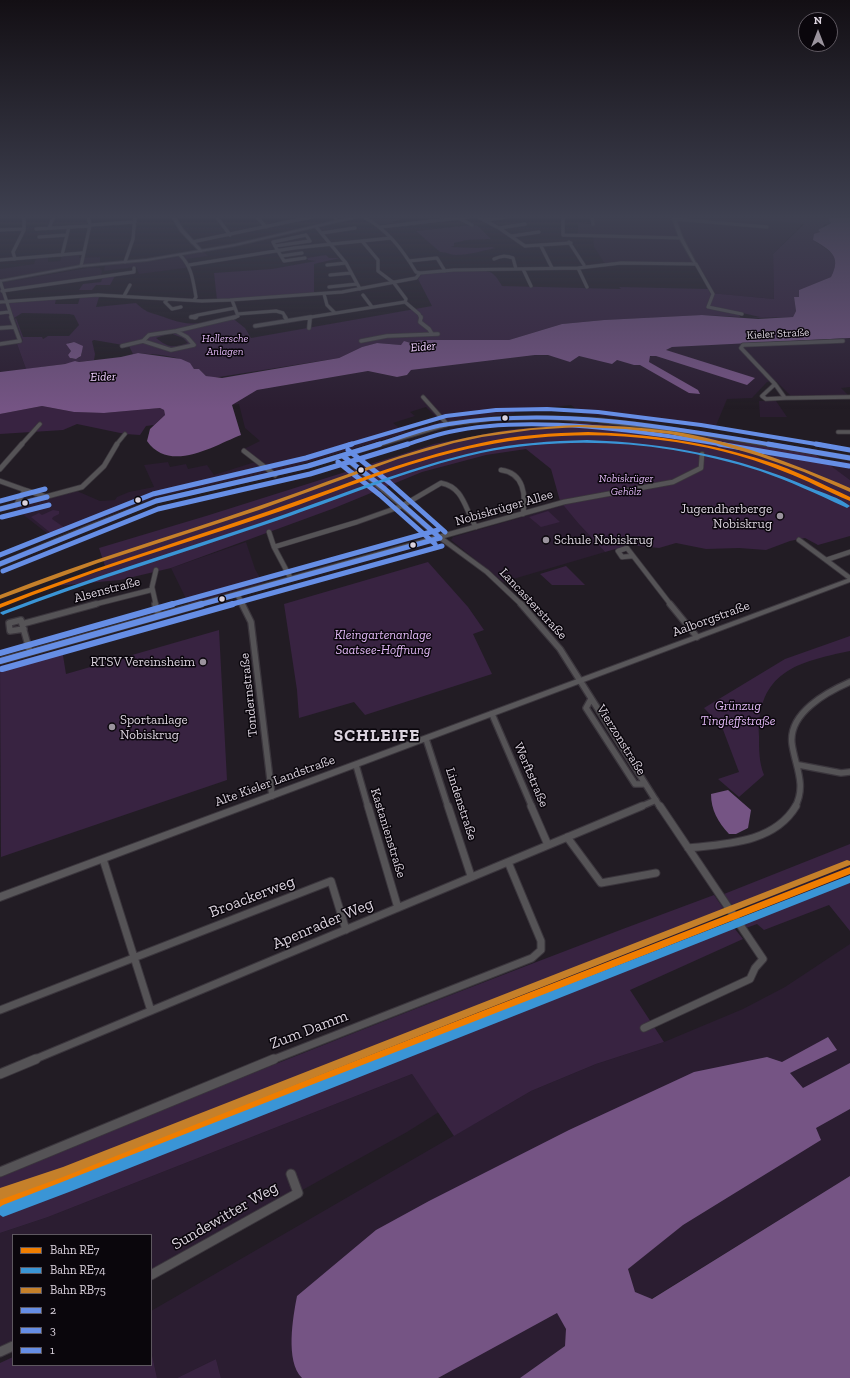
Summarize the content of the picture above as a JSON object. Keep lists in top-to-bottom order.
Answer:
{
  "streets": {
    "street": [
      "Kieler Straße",
      "Nobiskrüger Allee",
      "Alsenstraße",
      "Lancasterstraße",
      "Aalborgstraße",
      "Tondernstraße",
      "Vierzonstraße",
      "Werftstraße",
      "Alte Kieler Landstraße",
      "Lindenstraße",
      "Kastanienstraße",
      "Broackerweg",
      "Apenrader Weg",
      "Zum Damm",
      "Sundewitter Weg"
    ]
  },
  "crossings": [
    ["Nobiskrüger Allee", "Alsenstraße"],
    ["Nobiskrüger Allee", "Lancasterstraße"],
    ["Nobiskrüger Allee", "Tondernstraße"],
    ["Lancasterstraße", "Aalborgstraße"],
    ["Lancasterstraße", "Vierzonstraße"],
    ["Lancasterstraße", "Alte Kieler Landstraße"],
    ["Aalborgstraße", "Vierzonstraße"],
    ["Aalborgstraße", "Alte Kieler Landstraße"],
    ["Tondernstraße", "Alte Kieler Landstraße"],
    ["Vierzonstraße", "Alte Kieler Landstraße"],
    ["Vierzonstraße", "Apenrader Weg"],
    ["Werftstraße", "Alte Kieler Landstraße"],
    ["Werftstraße", "Apenrader Weg"],
    ["Alte Kieler Landstraße", "Lindenstraße"],
    ["Alte Kieler Landstraße", "Kastanienstraße"],
    ["Lindenstraße", "Apenrader Weg"],
    ["Kastanienstraße", "Apenrader Weg"],
    ["Broackerweg", "Apenrader Weg"],
    ["Apenrader Weg", "Zum Damm"]
  ],
  "districts": ["SCHLEIFE"],
  "water": ["Eider"],
  "parks": [
    "Hollersche Anlagen",
    "Nobiskrüger Gehölz",
    "Kleingartenanlage Saatsee-Hoffnung",
    "Grünzug Tingleffstraße"
  ],
  "places": [
    "Jugendherberge Nobiskrug",
    "Schule Nobiskrug",
    "RTSV Vereinsheim",
    "Sportanlage Nobiskrug"
  ],
  "lines": [
    "transit line 1",
    "transit line 2",
    "transit line 3",
    "rail line RB75",
    "rail line RE7",
    "rail line RE74"
  ],
  "legend": [
    "Bahn RE7",
    "Bahn RE74",
    "Bahn RB75",
    "2",
    "3",
    "1"
  ],
  "north": "top"
}
